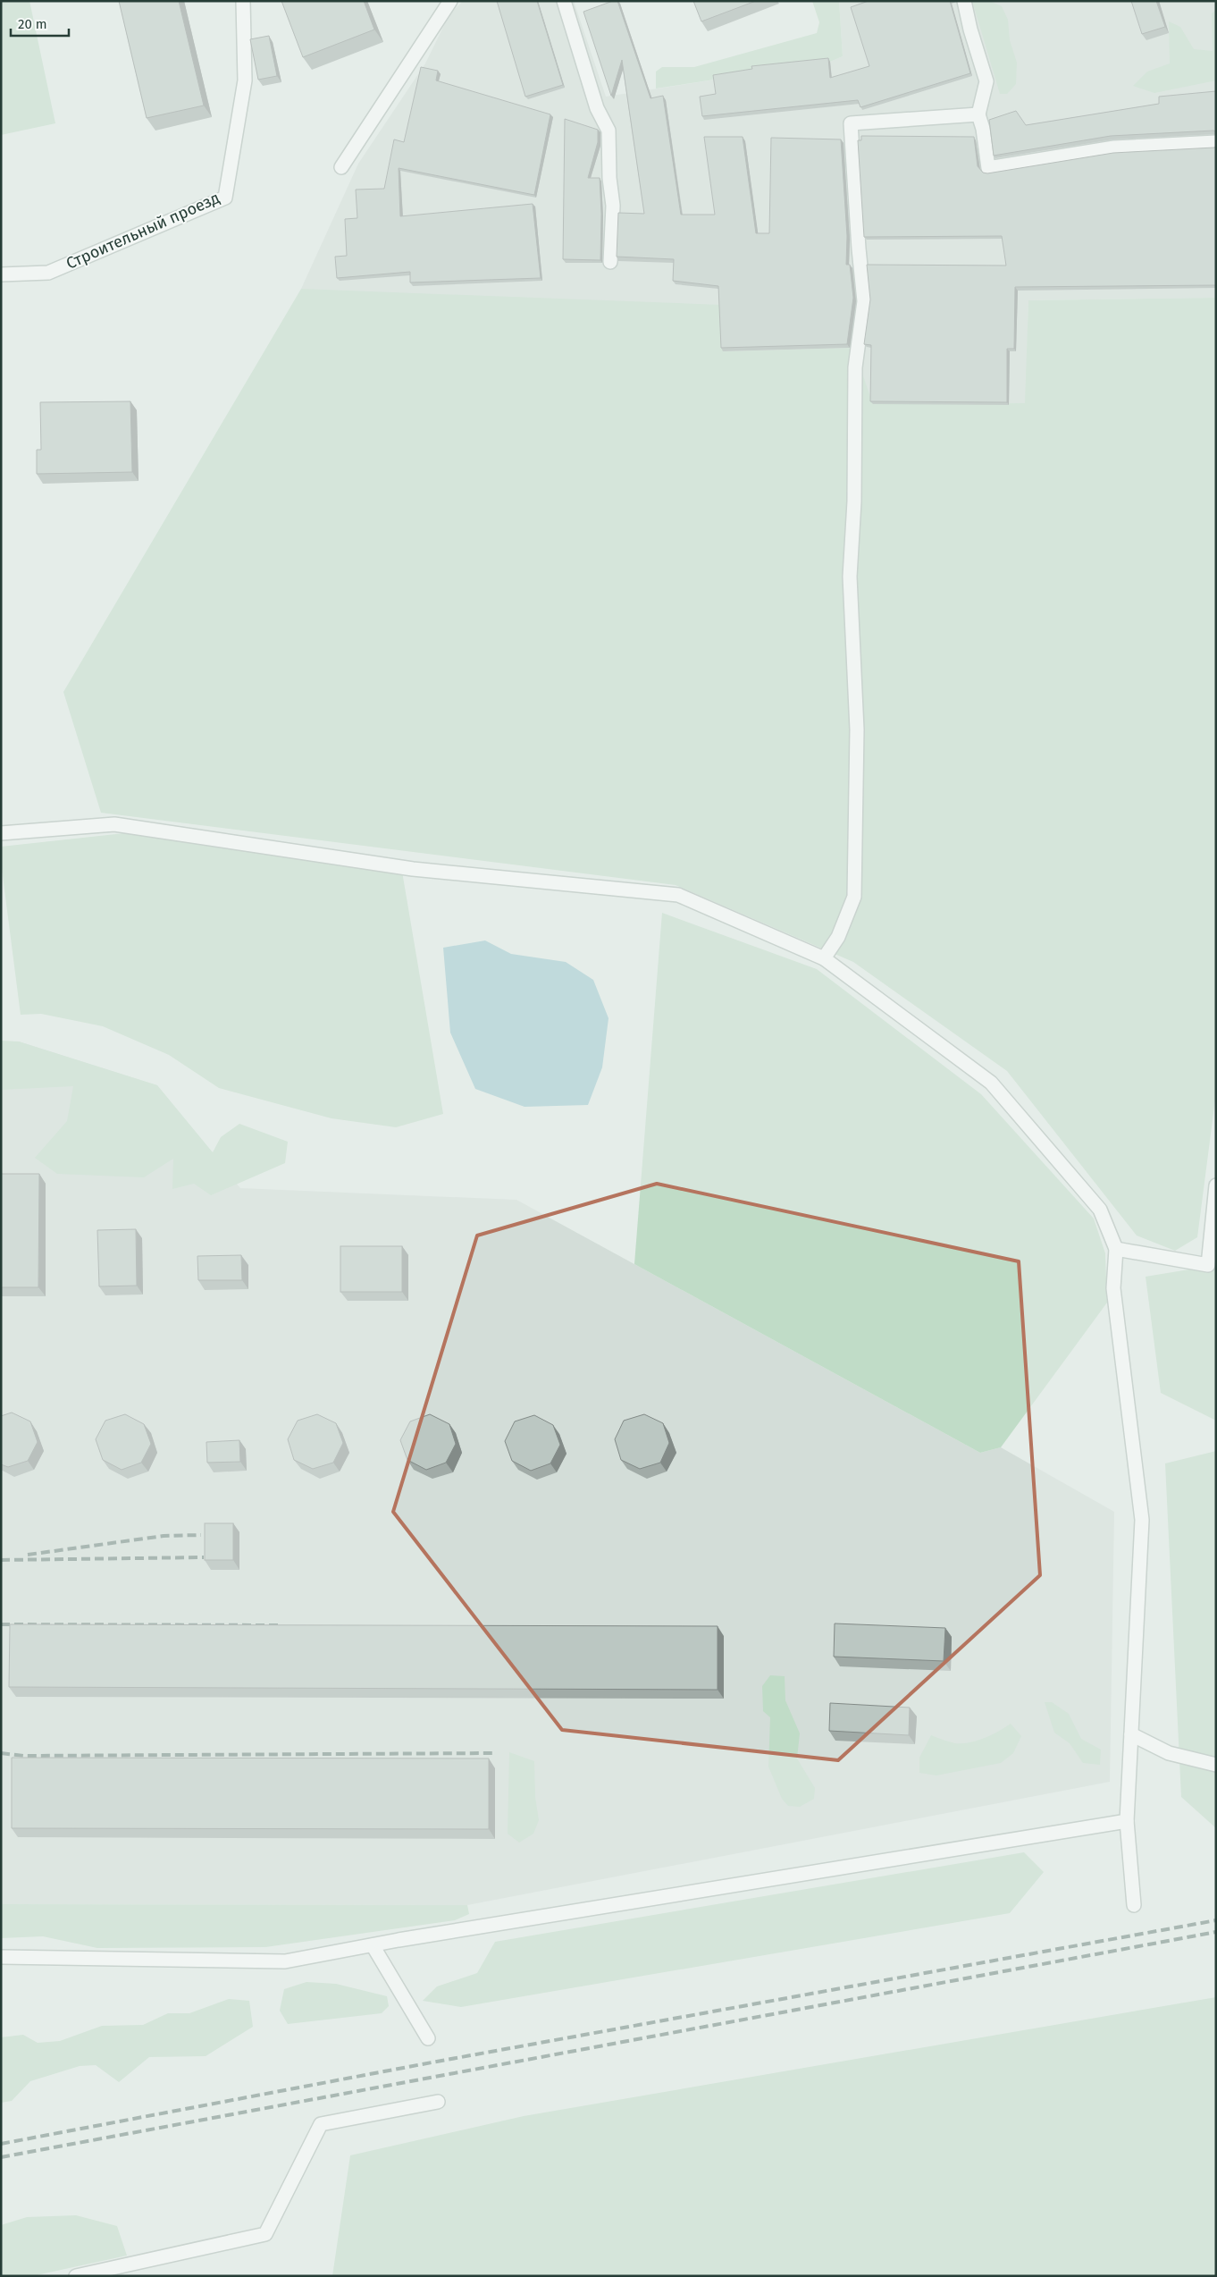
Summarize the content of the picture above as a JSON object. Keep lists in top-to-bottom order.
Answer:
{
  "streets": {
    "street": ["Строительный проезд"]
  },
  "scale_bar": "20 m"
}
